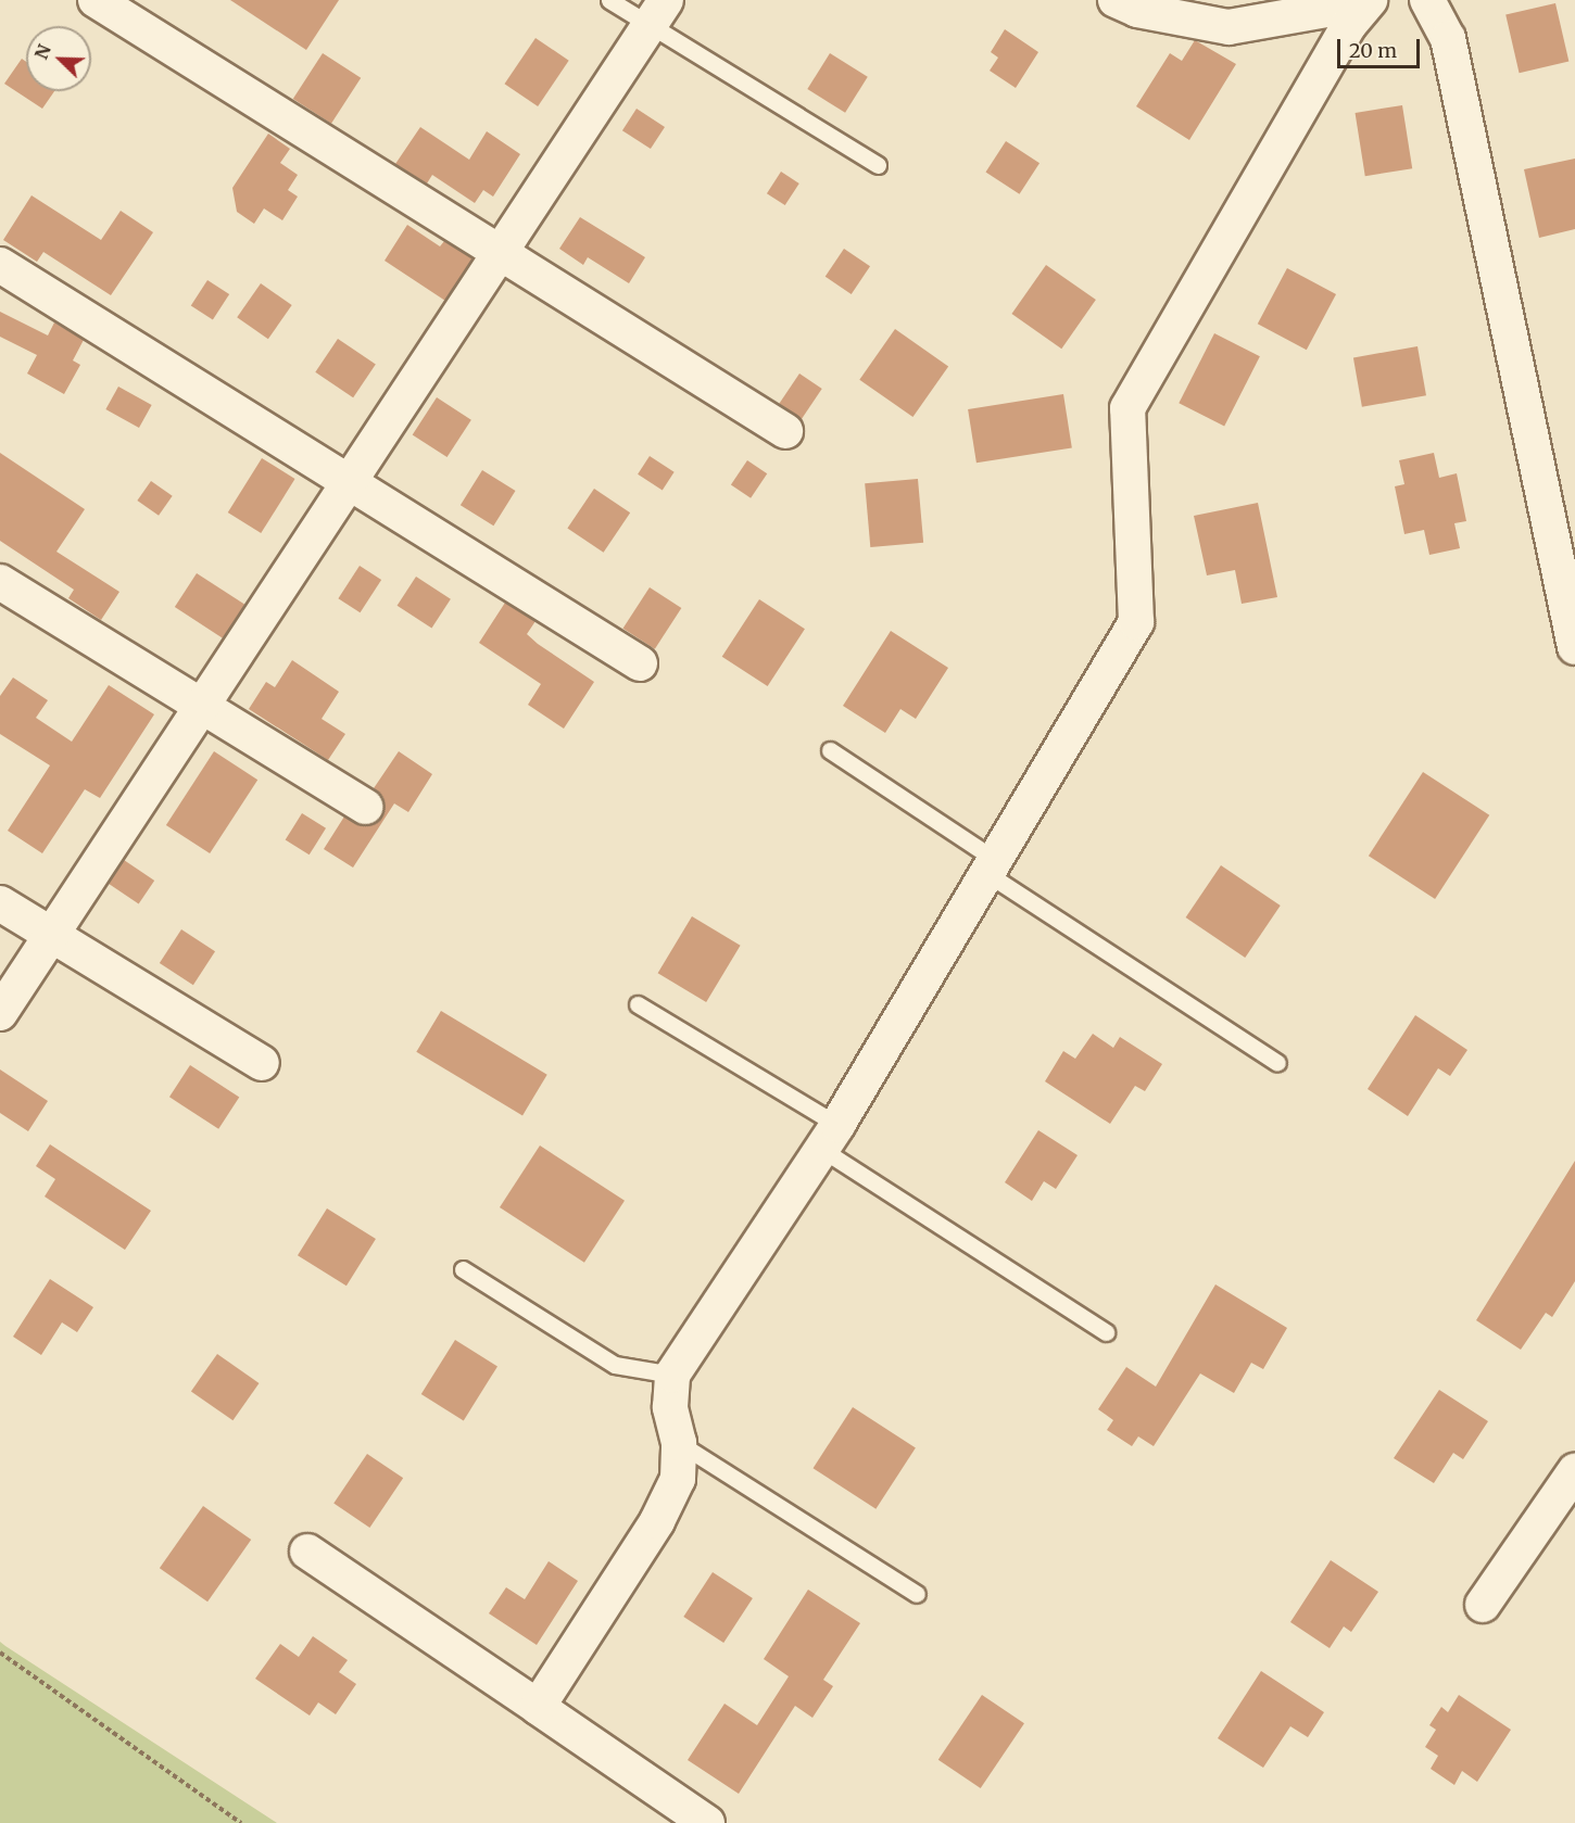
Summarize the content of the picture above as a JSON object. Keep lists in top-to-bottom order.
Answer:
{
  "scale_bar": "20 m",
  "north": "top left"
}
